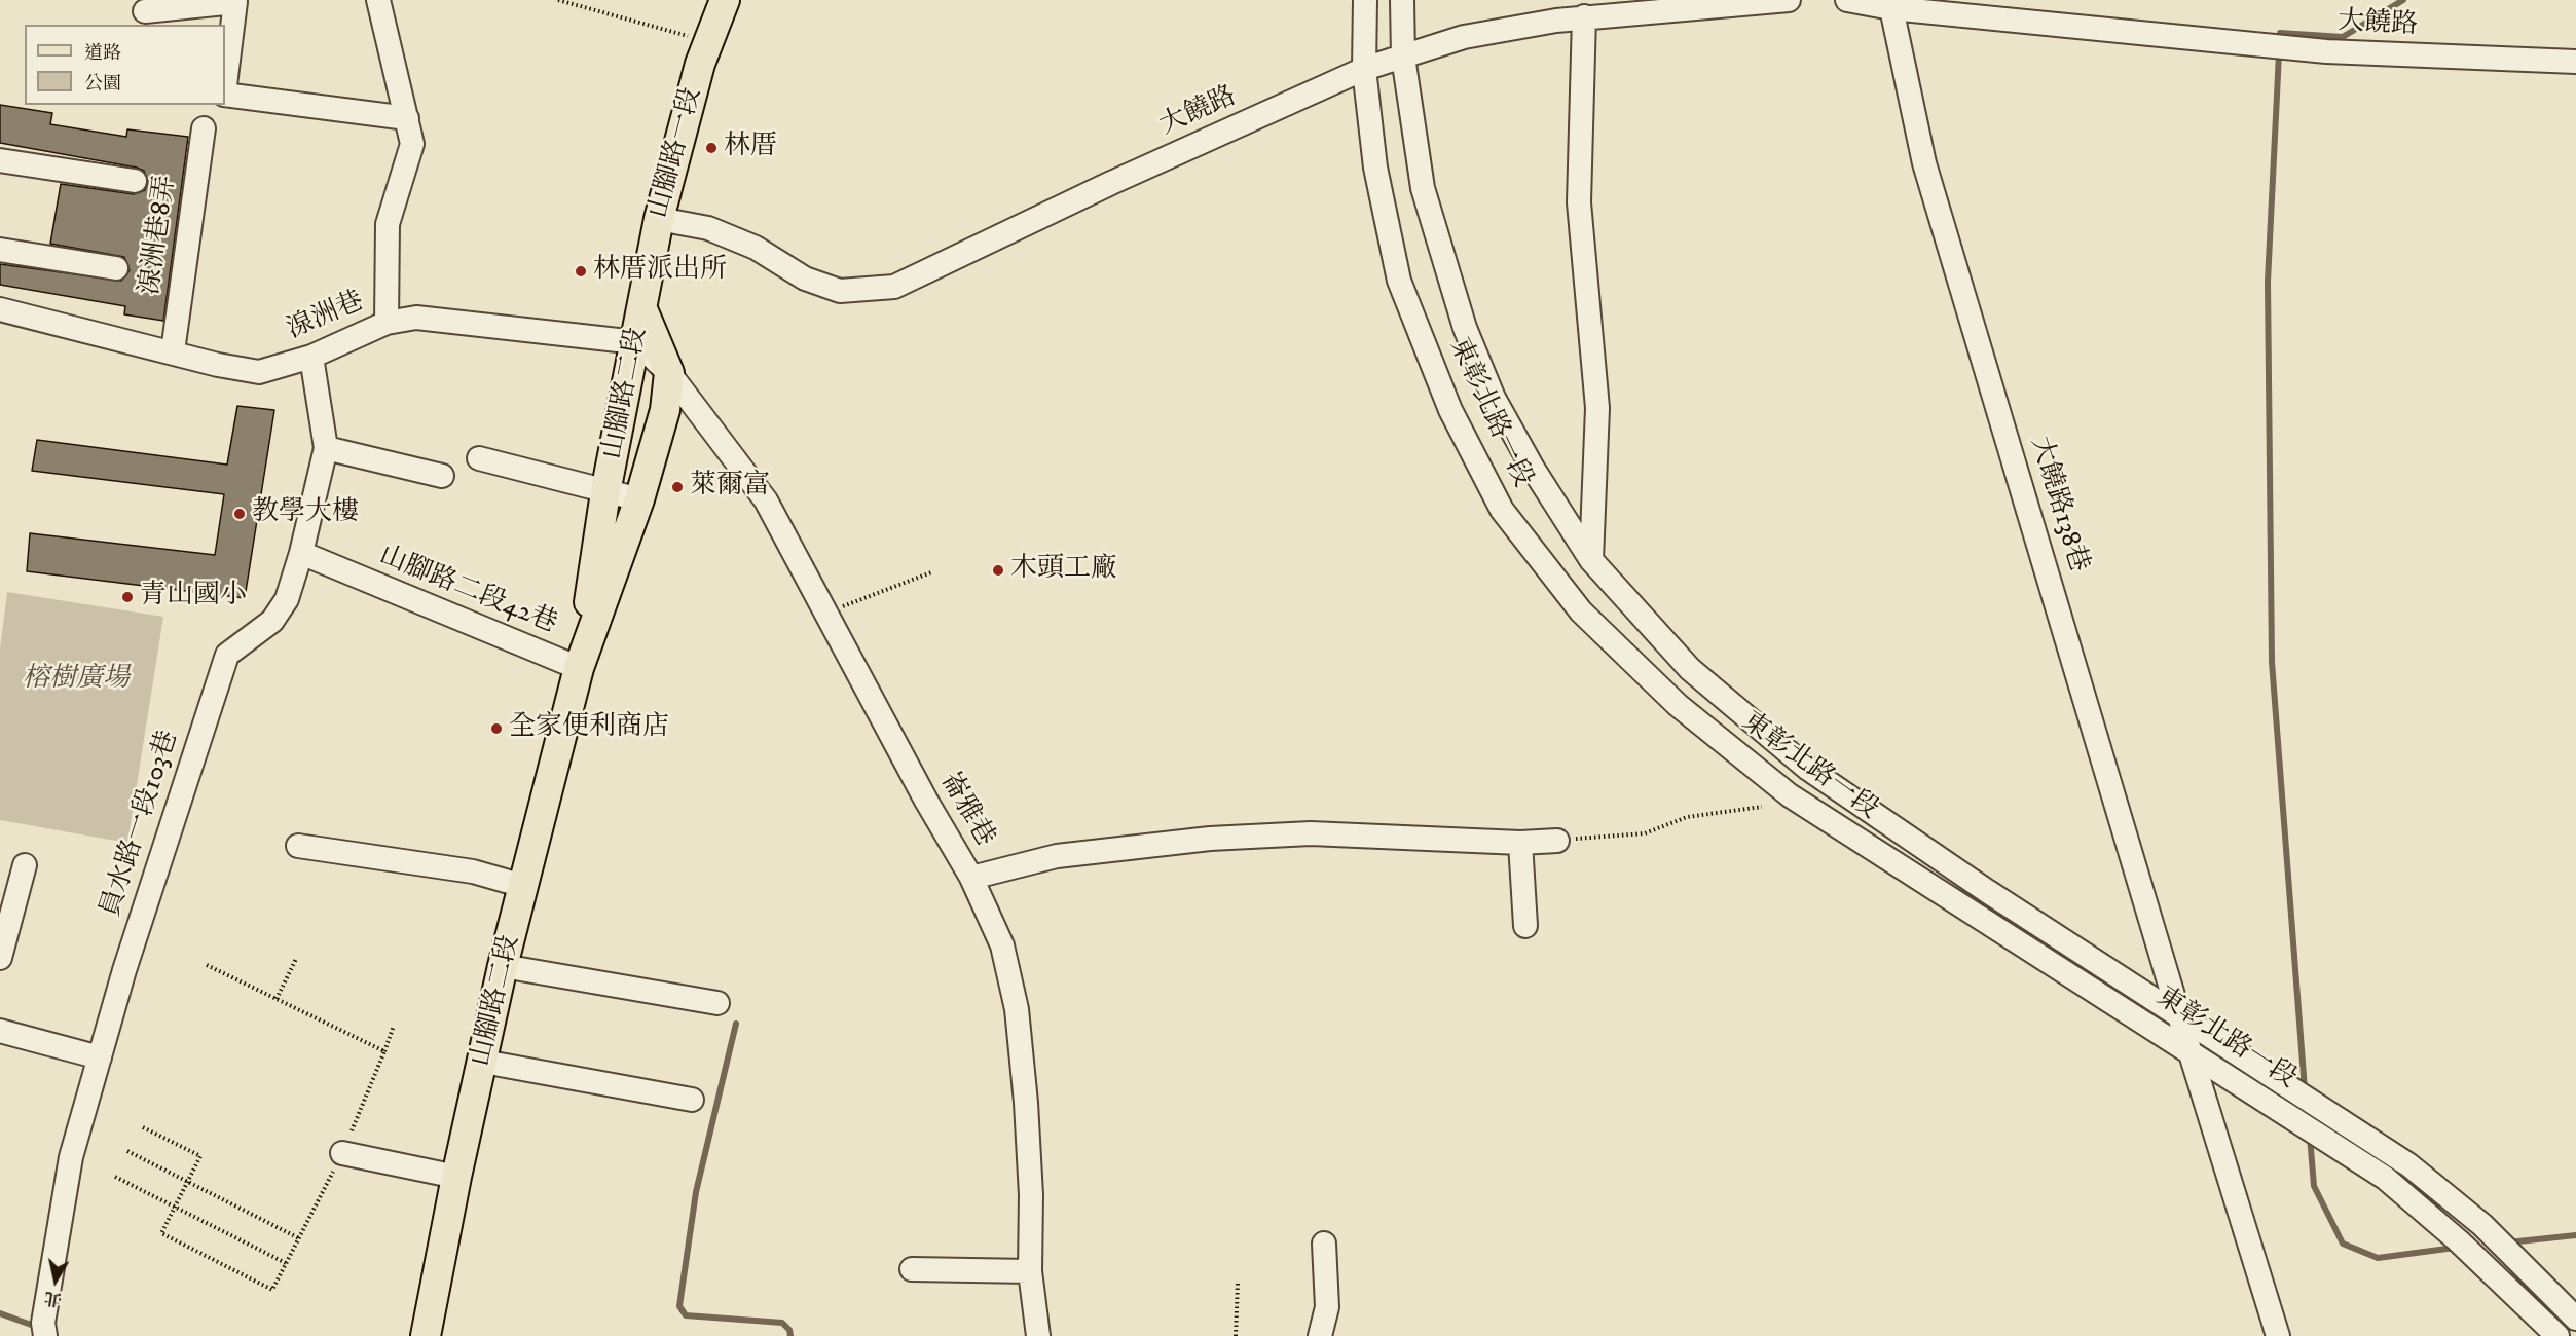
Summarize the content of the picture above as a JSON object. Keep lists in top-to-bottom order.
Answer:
{
  "streets": {
    "main road": ["山腳路一段", "山腳路二段"],
    "street": [
      "大饒路",
      "湶洲巷8弄",
      "湶洲巷",
      "東彰北路一段",
      "大饒路138巷",
      "山腳路二段42巷",
      "崙雅巷",
      "員水路一段103巷"
    ]
  },
  "crossings": [
    ["大饒路", "山腳路一段"],
    ["大饒路", "東彰北路一段"],
    ["大饒路", "大饒路138巷"],
    ["山腳路一段", "山腳路二段"],
    ["湶洲巷8弄", "湶洲巷"],
    ["湶洲巷", "山腳路二段"],
    ["湶洲巷", "員水路一段103巷"],
    ["山腳路二段", "山腳路二段42巷"],
    ["山腳路二段", "崙雅巷"],
    ["東彰北路一段", "大饒路138巷"],
    ["山腳路二段42巷", "員水路一段103巷"]
  ],
  "parks": ["榕樹廣場"],
  "places": [
    "林厝",
    "林厝派出所",
    "萊爾富",
    "教學大樓",
    "木頭工廠",
    "青山國小",
    "全家便利商店"
  ],
  "legend": ["道路", "公園"],
  "north": "bottom"
}
